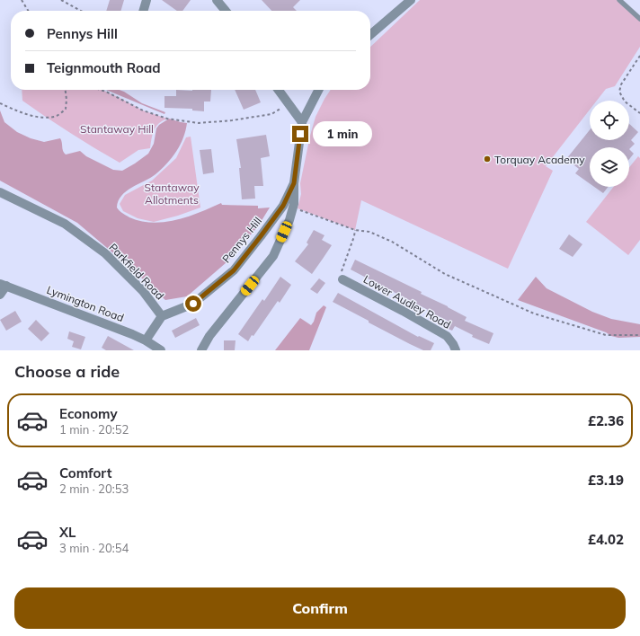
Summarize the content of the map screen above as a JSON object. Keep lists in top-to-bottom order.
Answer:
{
  "streets": {
    "street": [
      "Pennys Hill",
      "Parkfield Road",
      "Lower Audley Road",
      "Lymington Road"
    ]
  },
  "crossings": [
    ["Pennys Hill", "Parkfield Road"]
  ],
  "parks": ["Stantaway Hill", "Stantaway Allotments"],
  "places": ["Torquay Academy"],
  "page": {
    "banner": ["Pennys Hill", "Teignmouth Road"],
    "bubble": "1 min",
    "heading": "Choose a ride",
    "list": [
      {
        "name": "Economy",
        "note": "1 min · 20:52",
        "value": "£2.36"
      },
      {
        "name": "Comfort",
        "note": "2 min · 20:53",
        "value": "£3.19"
      },
      {
        "name": "XL",
        "note": "3 min · 20:54",
        "value": "£4.02"
      }
    ],
    "buttons": "Confirm"
  }
}
